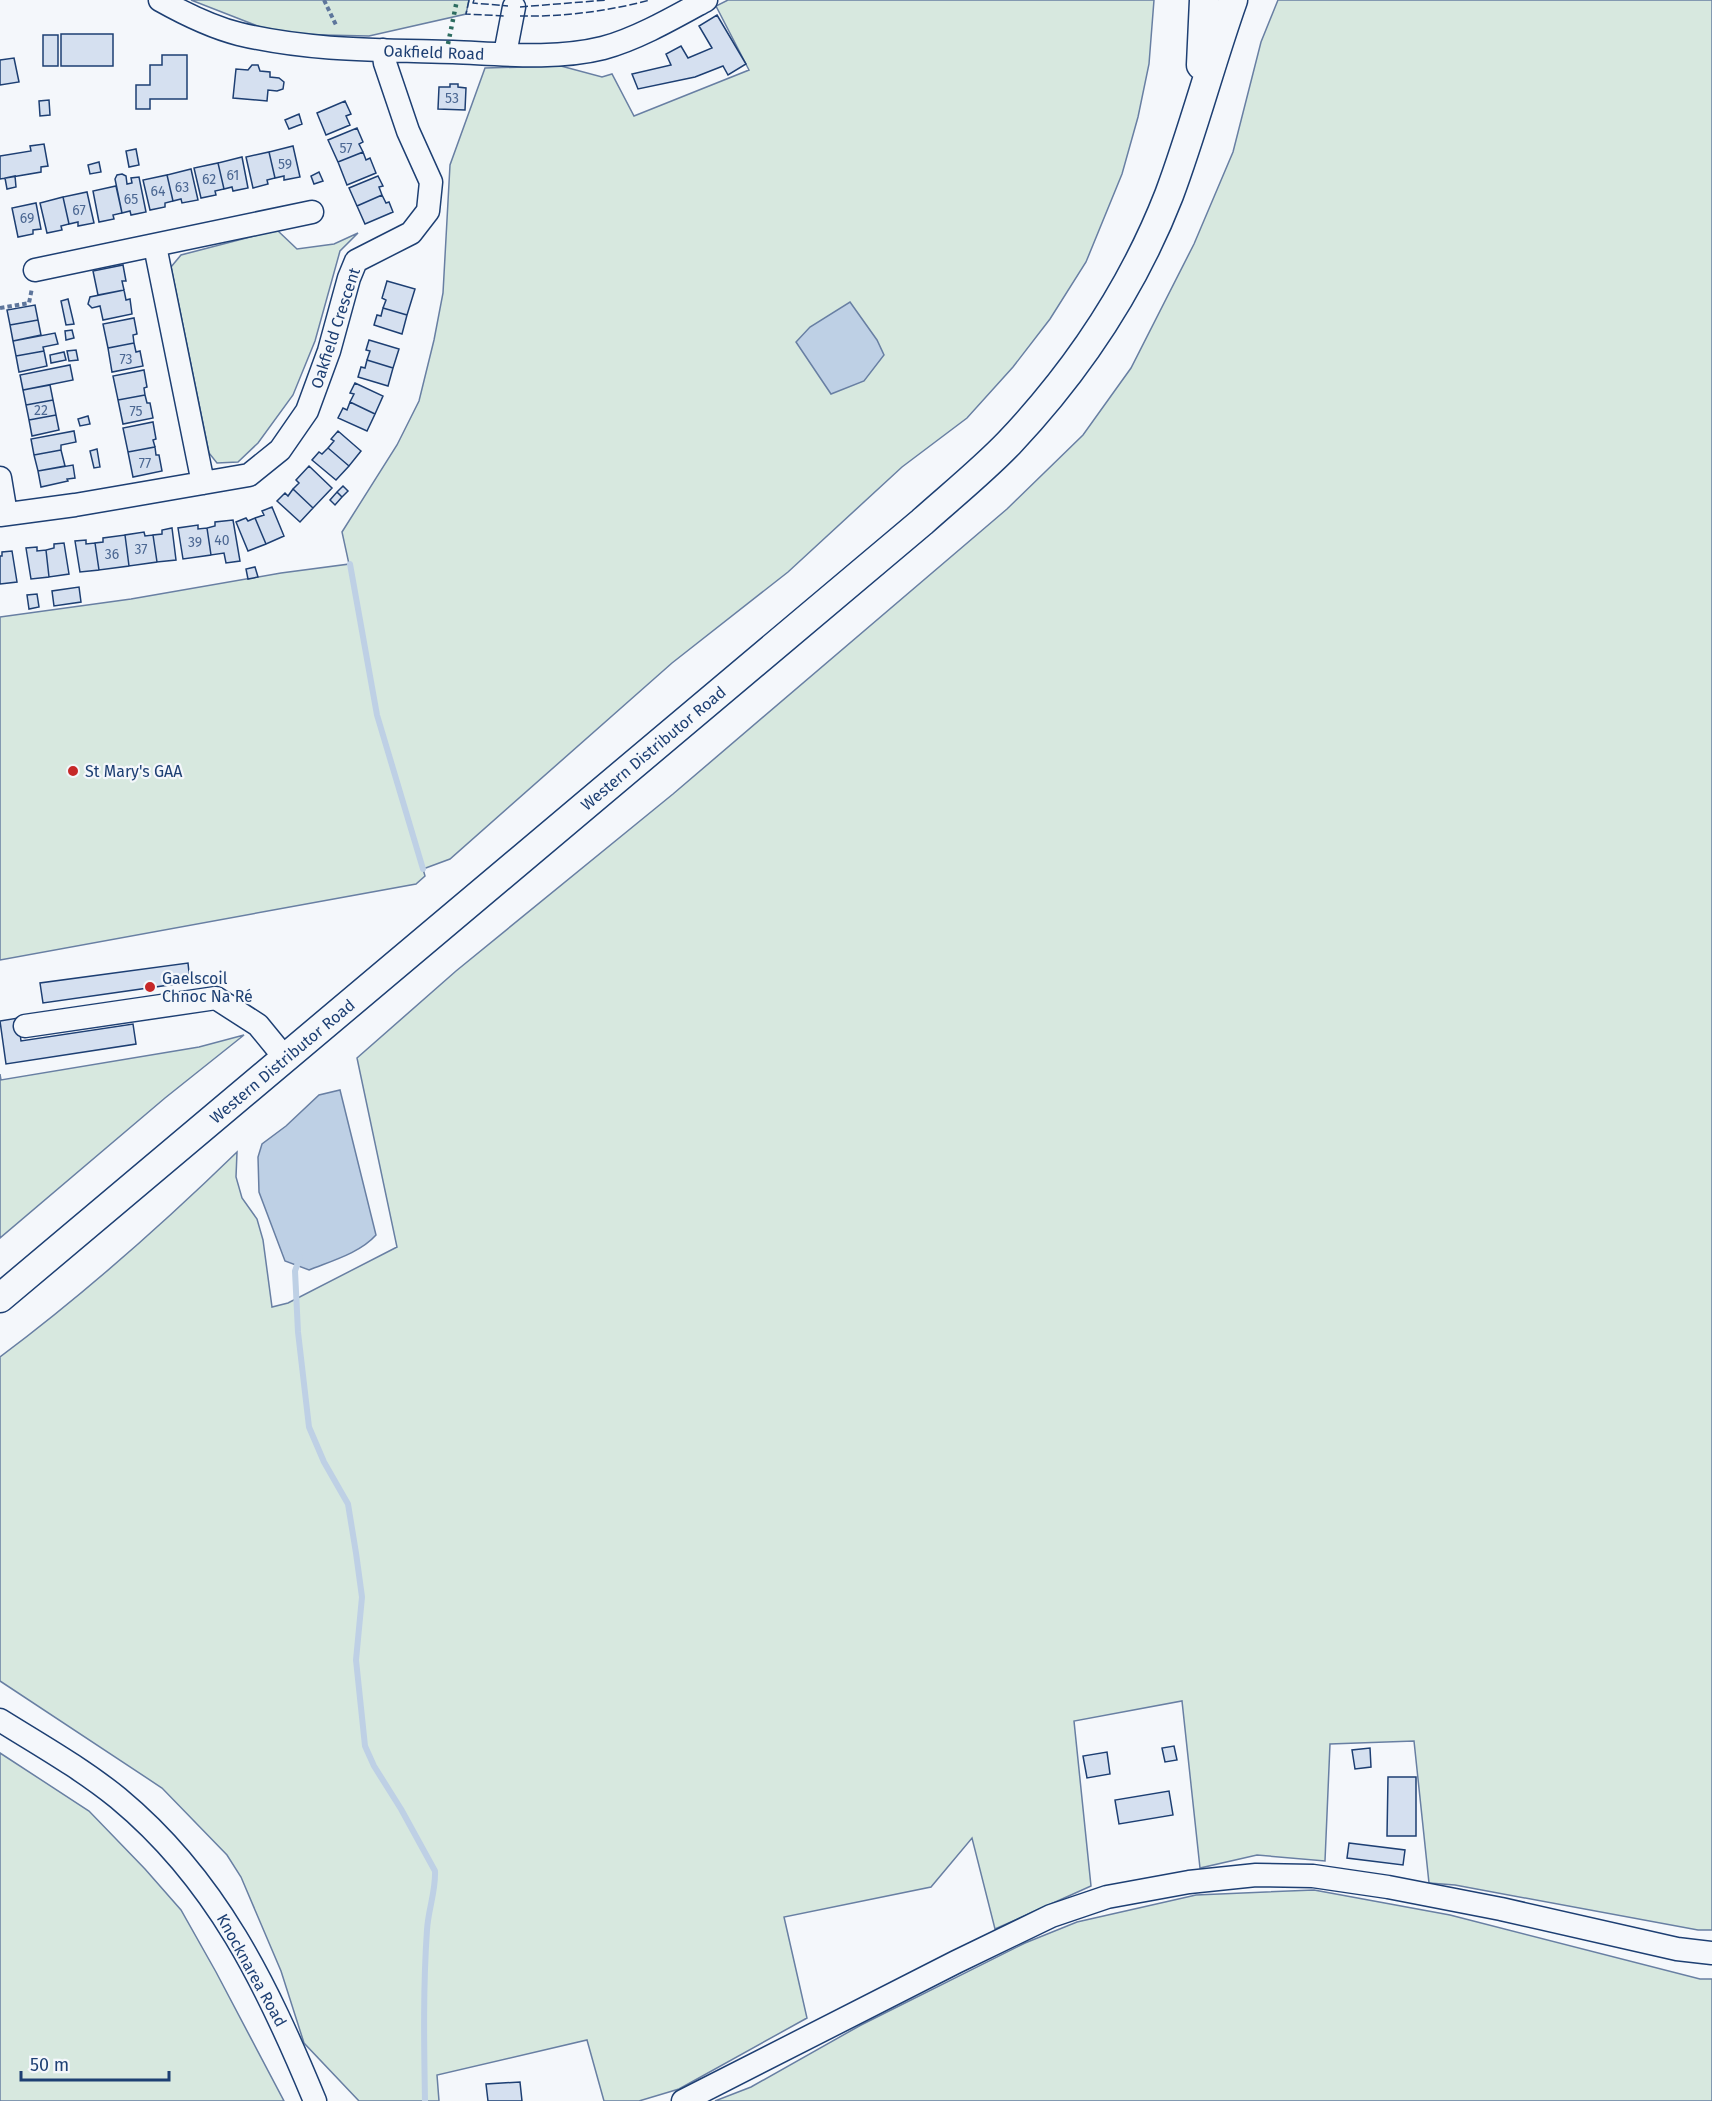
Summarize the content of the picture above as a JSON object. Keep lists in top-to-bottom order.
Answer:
{
  "streets": {
    "main road": ["Western Distributor Road"],
    "street": ["Oakfield Road", "Oakfield Crescent", "Knocknarea Road"]
  },
  "crossings": [
    ["Oakfield Road", "Oakfield Crescent"]
  ],
  "places": ["St Mary's GAA", "Gaelscoil Chnoc Na Ré"],
  "house_numbers": [
    "53",
    "57",
    "59",
    "61",
    "62",
    "63",
    "64",
    "65",
    "67",
    "69",
    "73",
    "22",
    "75",
    "77",
    "40",
    "39",
    "37",
    "36"
  ],
  "scale_bar": "50 m"
}
